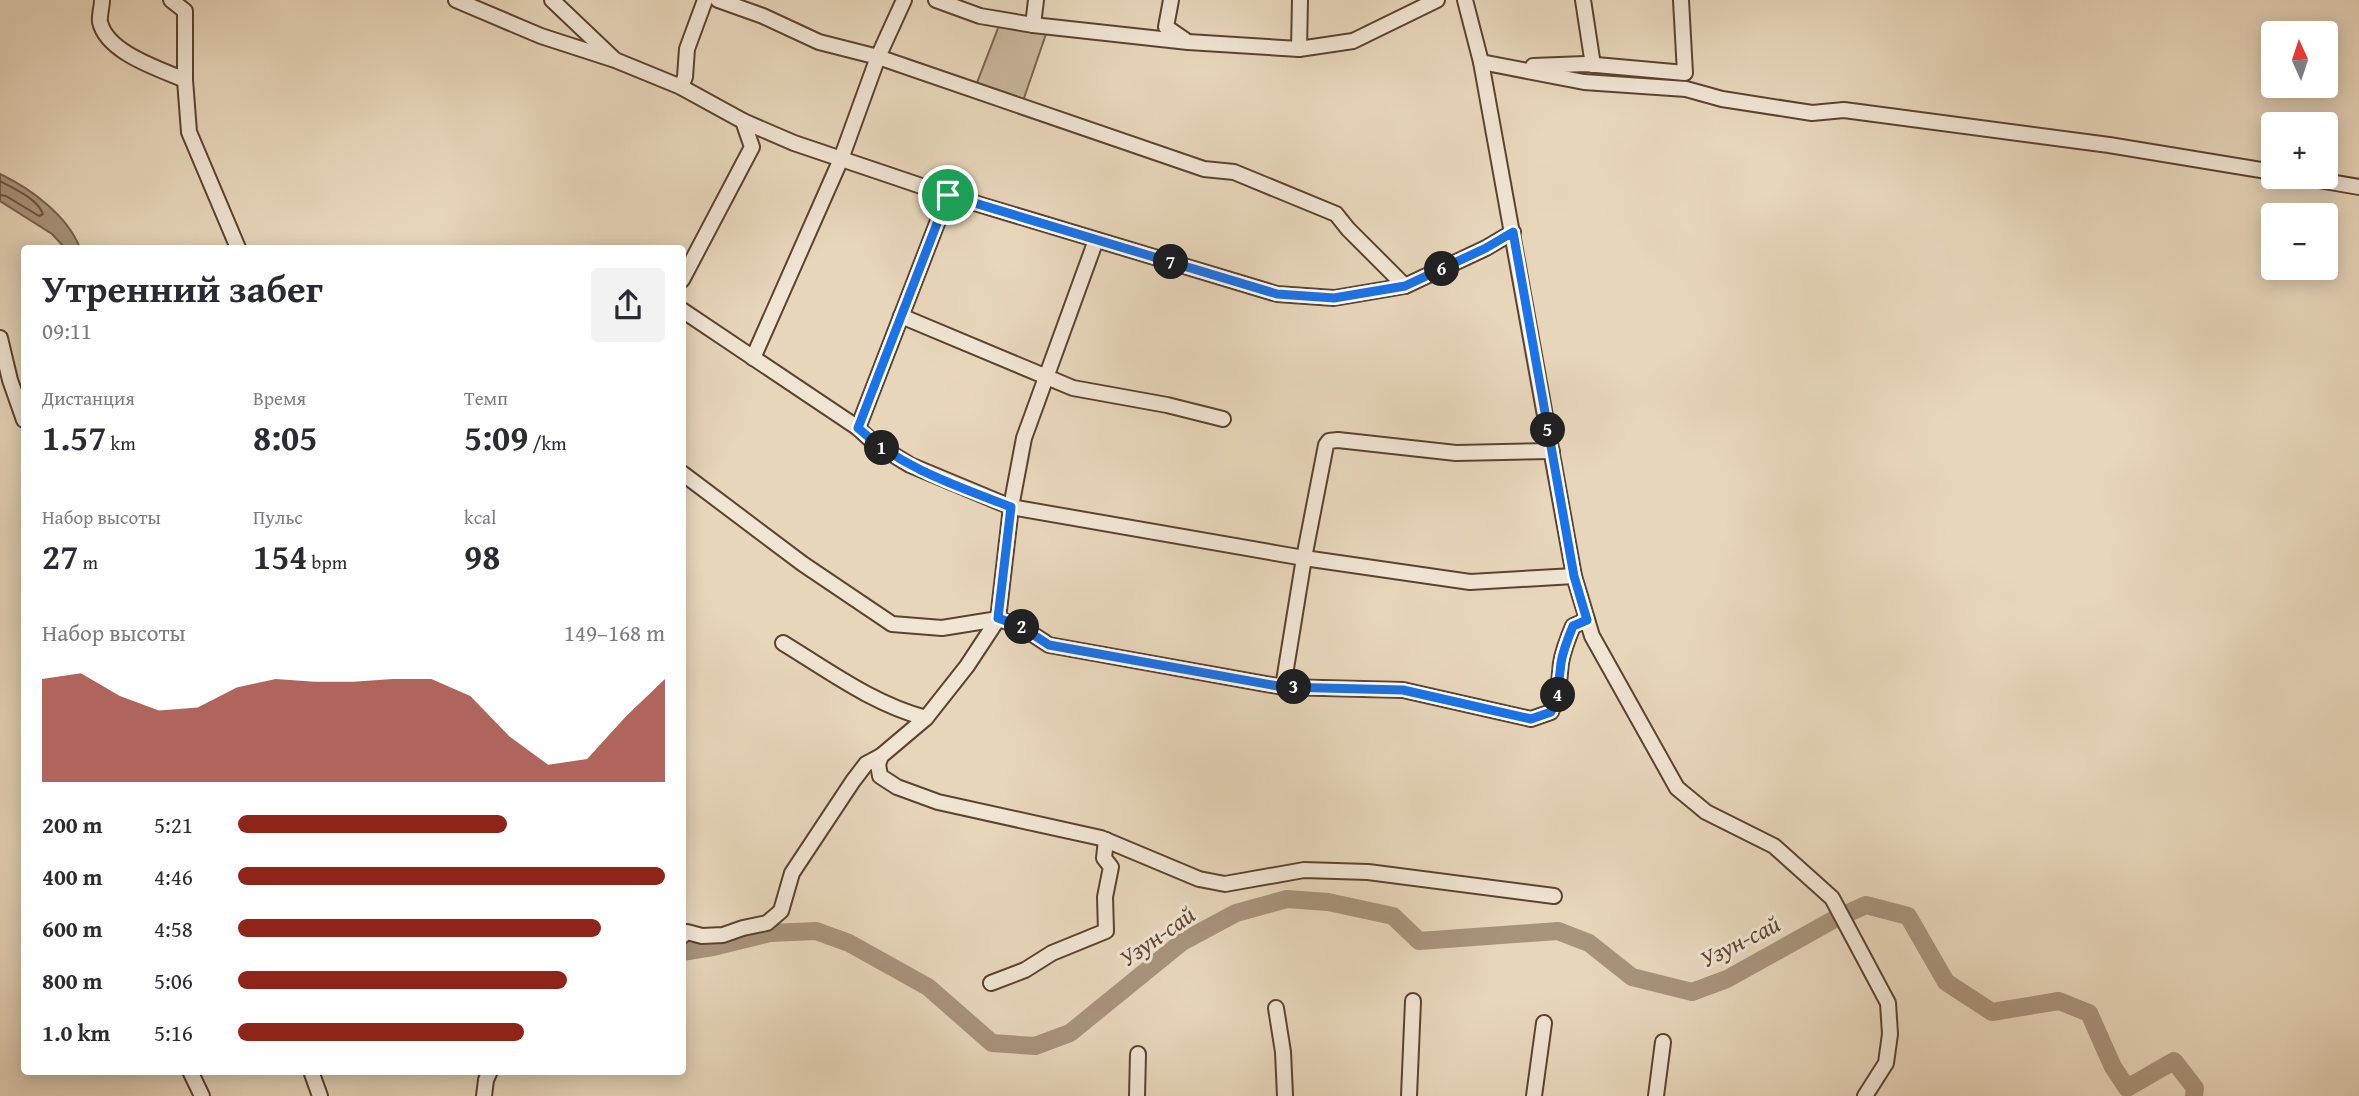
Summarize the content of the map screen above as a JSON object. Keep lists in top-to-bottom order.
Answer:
{
  "water": ["Узун-сай"],
  "north": "top",
  "page": {
    "map_buttons": ["+", "−"],
    "pins": [
      "7",
      "6",
      "5",
      "1",
      "2",
      "3",
      "4"
    ],
    "heading": ["Утренний забег", "09:11"],
    "stats": [
      ["Дистанция", "1.57 km"],
      ["Время", "8:05"],
      ["Темп", "5:09 /km"],
      ["Набор высоты", "27 m"],
      ["Пульс", "154 bpm"],
      ["kcal", "98"]
    ],
    "chart": ["Набор высоты", "149–168 m"],
    "list": [
      {
        "name": "200 m",
        "note": "5:21"
      },
      {
        "name": "400 m",
        "note": "4:46"
      },
      {
        "name": "600 m",
        "note": "4:58"
      },
      {
        "name": "800 m",
        "note": "5:06"
      },
      {
        "name": "1.0 km",
        "note": "5:16"
      }
    ]
  }
}
